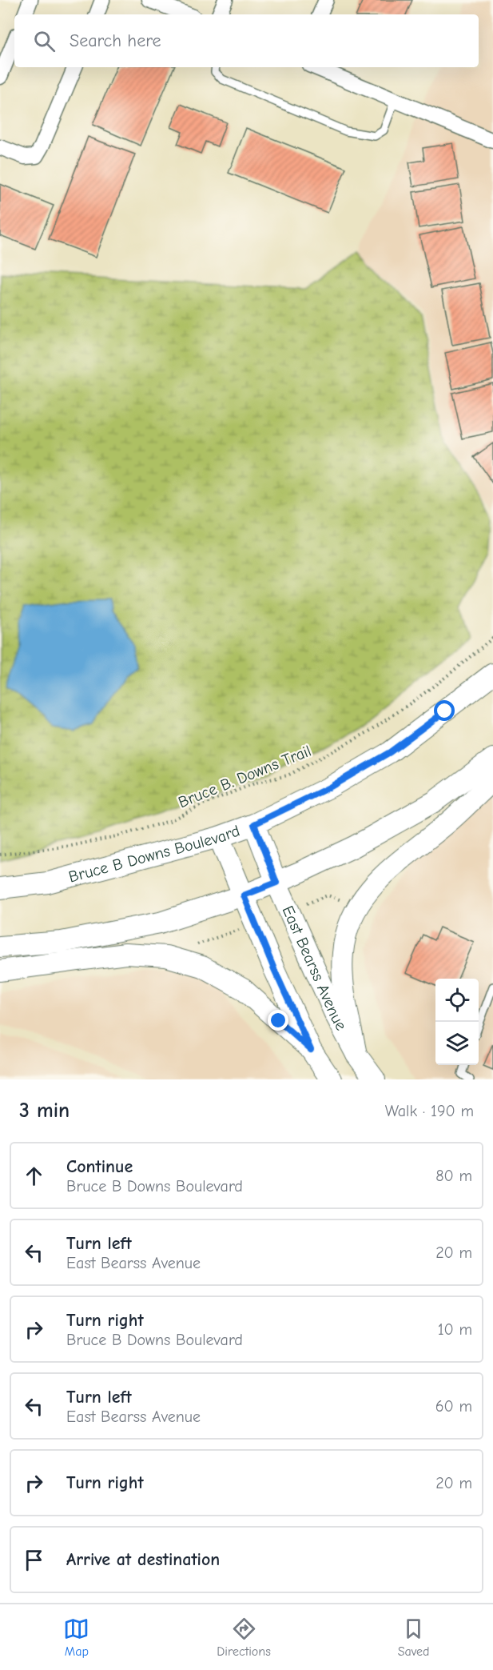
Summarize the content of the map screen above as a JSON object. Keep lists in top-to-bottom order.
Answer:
{
  "streets": {
    "main road": ["Bruce B Downs Boulevard", "East Bearss Avenue"],
    "path": ["Bruce B. Downs Trail"]
  },
  "crossings": [
    ["Bruce B Downs Boulevard", "East Bearss Avenue"]
  ],
  "page": {
    "search": "Search here",
    "heading": ["3 min", "Walk · 190 m"],
    "list": [
      ["Continue", "Bruce B Downs Boulevard", "80 m"],
      ["Turn left", "East Bearss Avenue", "20 m"],
      ["Turn right", "Bruce B Downs Boulevard", "10 m"],
      ["Turn left", "East Bearss Avenue", "60 m"],
      ["Turn right", "20 m"],
      "Arrive at destination"
    ],
    "nav": ["Map", "Directions", "Saved"]
  }
}
